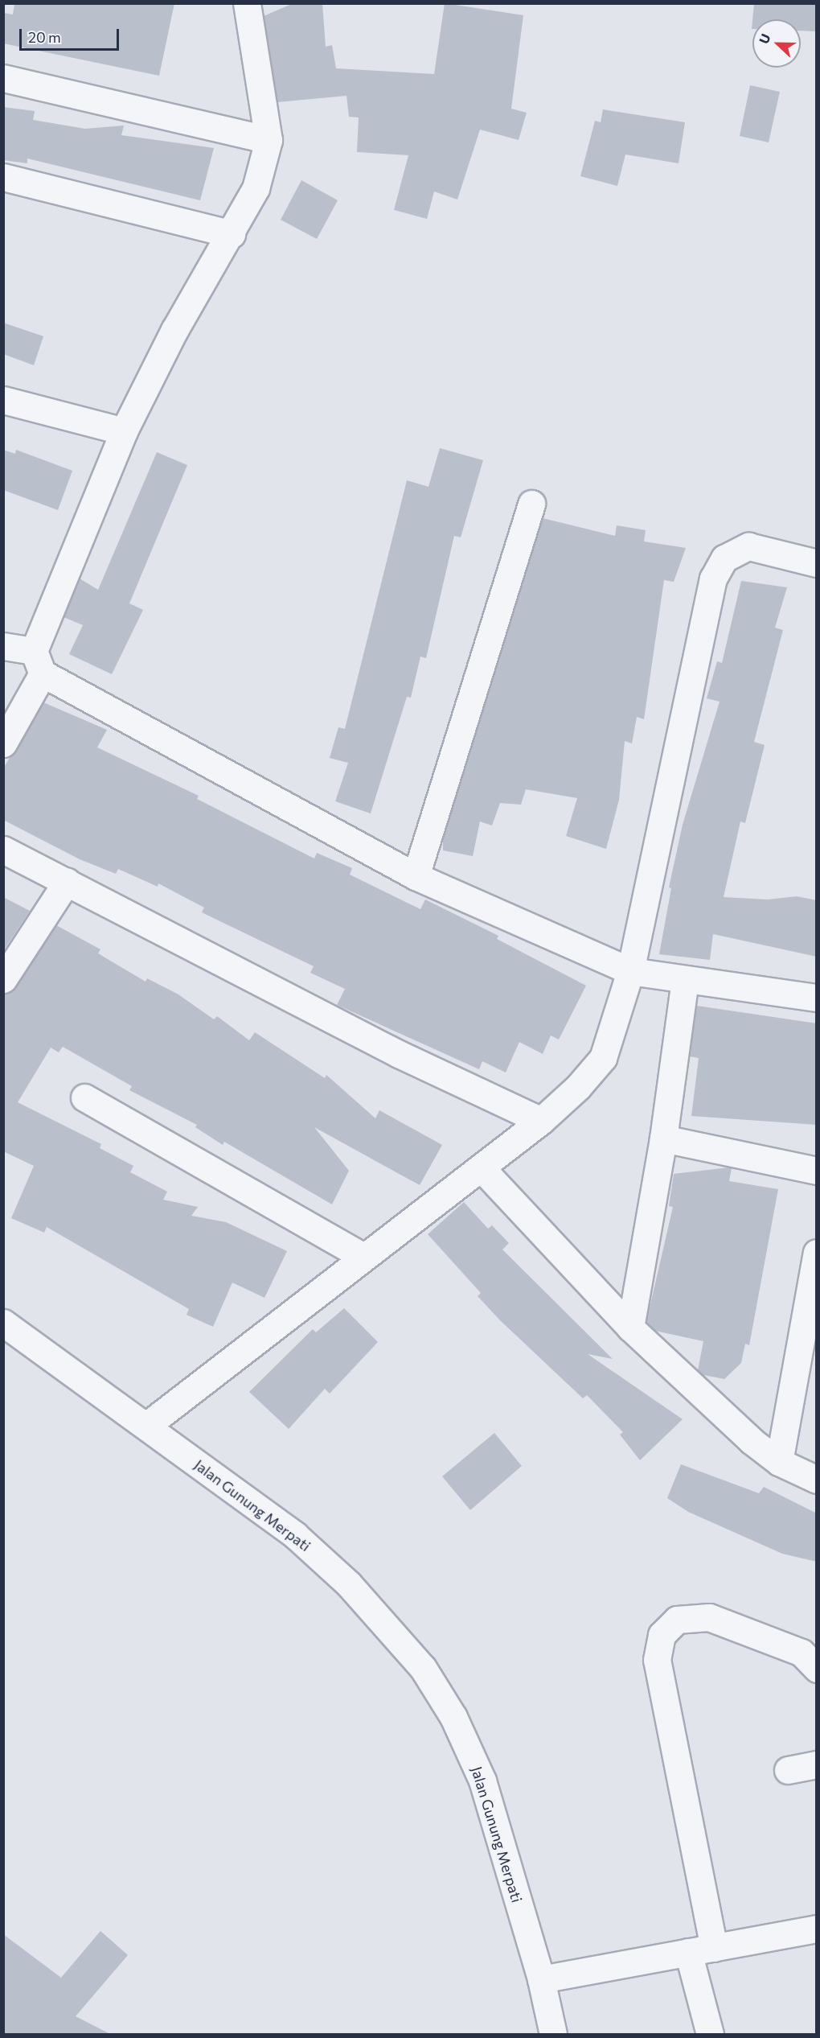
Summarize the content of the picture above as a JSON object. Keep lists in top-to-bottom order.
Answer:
{
  "streets": {
    "street": ["Jalan Gunung Merpati"]
  },
  "scale_bar": "20 m",
  "north": "left"
}
